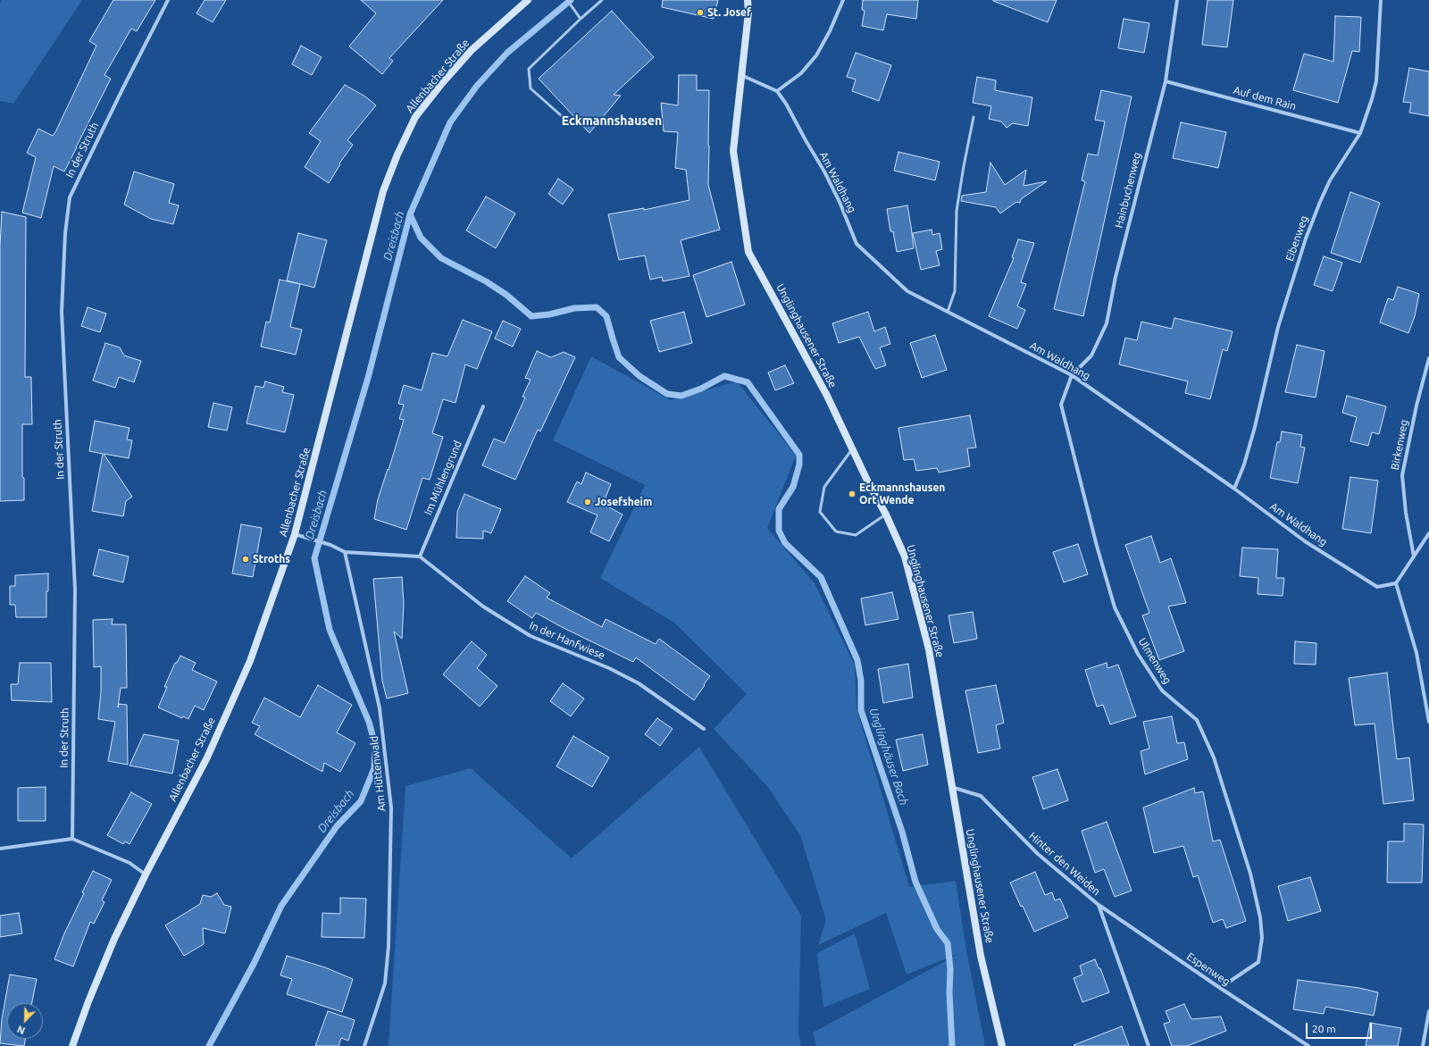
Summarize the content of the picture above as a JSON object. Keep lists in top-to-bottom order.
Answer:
{
  "streets": {
    "main road": ["Allenbacher Straße", "Unglinghausener Straße"],
    "street": [
      "Auf dem Rain",
      "In der Struth",
      "Am Waldhang",
      "Hainbuchenweg",
      "Eibenweg",
      "Birkenweg",
      "Im Mühlengrund",
      "In der Hanfwiese",
      "Ulmenweg",
      "Am Hüttenwald",
      "Hinter den Weiden",
      "Espenweg"
    ]
  },
  "crossings": [
    ["Auf dem Rain", "Hainbuchenweg"],
    ["Auf dem Rain", "Eibenweg"],
    ["Am Waldhang", "Hainbuchenweg"],
    ["Am Waldhang", "Eibenweg"],
    ["Am Waldhang", "Ulmenweg"],
    ["Hainbuchenweg", "Ulmenweg"],
    ["Unglinghausener Straße", "Hinter den Weiden"],
    ["Im Mühlengrund", "In der Hanfwiese"],
    ["Ulmenweg", "Espenweg"],
    ["Hinter den Weiden", "Espenweg"]
  ],
  "districts": ["Eckmannshausen"],
  "water": ["Dreisbach", "Unglinghäuser Bach"],
  "places": [
    "St. Josef",
    "Eckmannshausen Ort Wende",
    "Josefsheim",
    "Stroths"
  ],
  "scale_bar": "20 m",
  "north": "bottom left"
}
